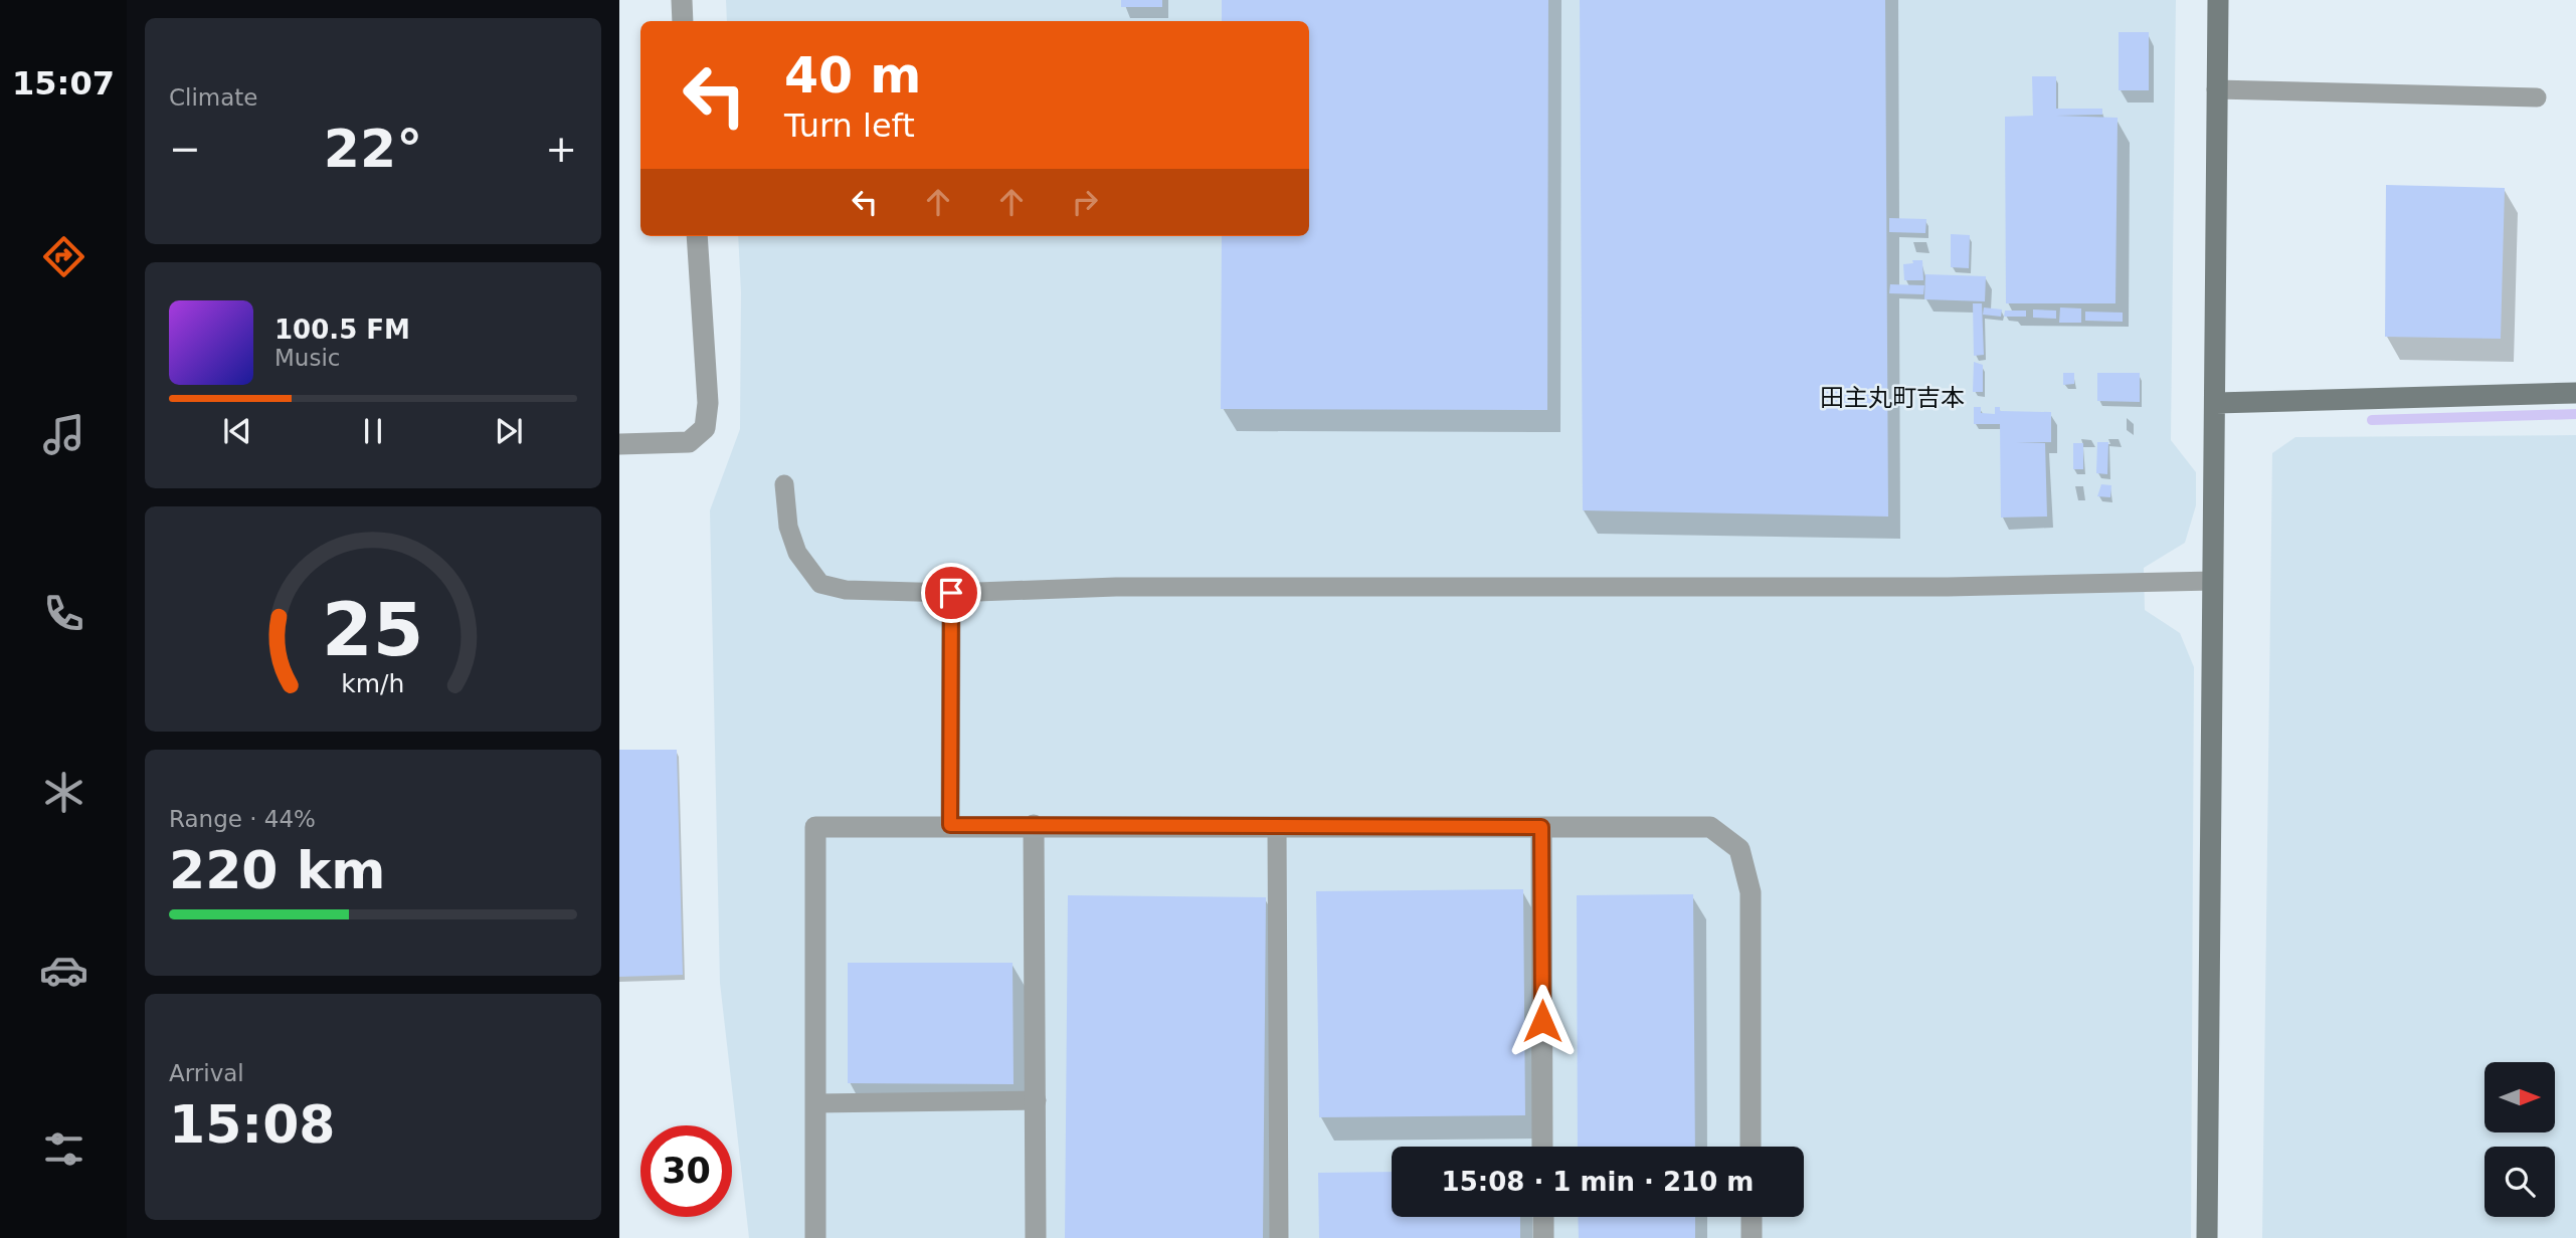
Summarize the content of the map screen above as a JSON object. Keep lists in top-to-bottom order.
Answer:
{
  "districts": ["田主丸町吉本"],
  "north": "right",
  "page": {
    "tabs": "15:07",
    "tile": [
      "Climate",
      ["Range · 44%", "220 km"],
      ["Arrival", "15:08"]
    ],
    "turn": ["40 m", "Turn left"],
    "heat": ["−", "22°", "+"],
    "song": ["100.5 FM", "Music"],
    "limit": "30",
    "trip": "15:08 · 1 min · 210 m",
    "gauge": ["25", "km/h"]
  }
}
